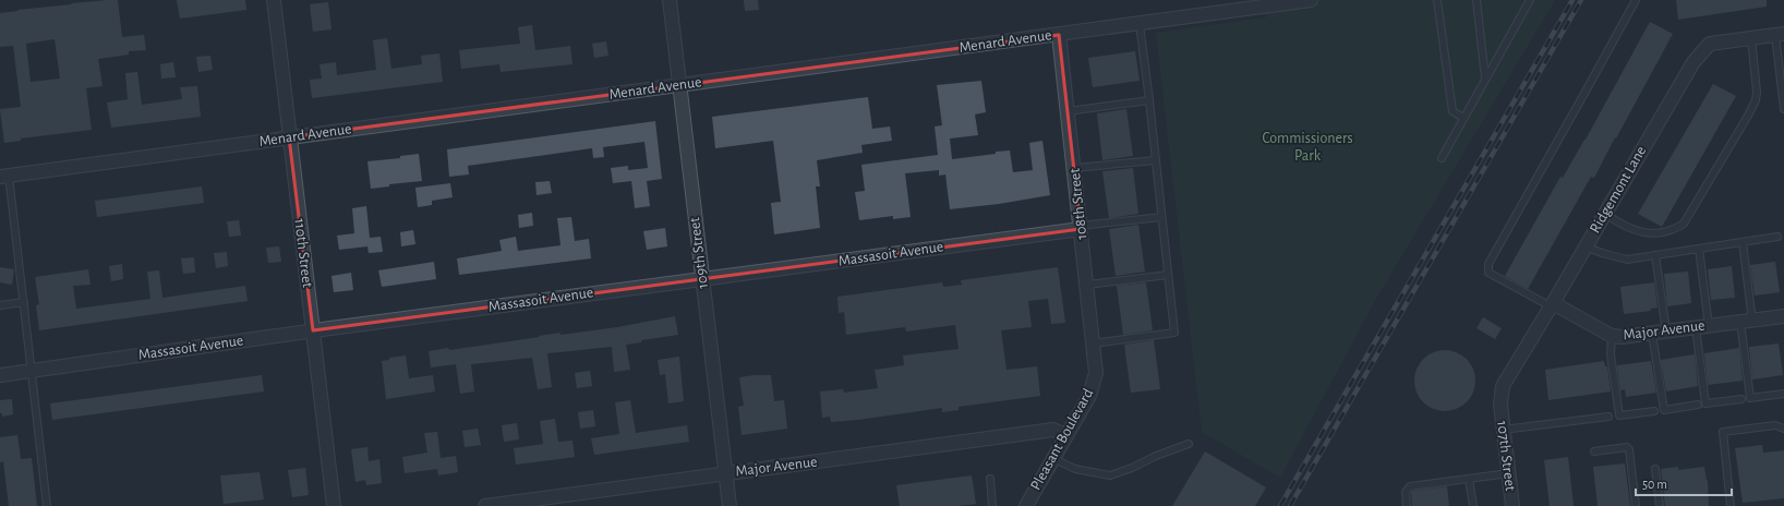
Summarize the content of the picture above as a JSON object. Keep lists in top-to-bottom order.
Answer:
{
  "streets": {
    "street": [
      "Menard Avenue",
      "Ridgemont Lane",
      "108th Street",
      "110th Street",
      "109th Street",
      "Massasoit Avenue",
      "Major Avenue",
      "Pleasant Boulevard",
      "107th Street"
    ]
  },
  "crossings": [
    ["Menard Avenue", "108th Street"],
    ["Menard Avenue", "110th Street"],
    ["Menard Avenue", "109th Street"],
    ["Ridgemont Lane", "Major Avenue"],
    ["Ridgemont Lane", "107th Street"],
    ["108th Street", "Massasoit Avenue"],
    ["108th Street", "Pleasant Boulevard"],
    ["110th Street", "Massasoit Avenue"],
    ["109th Street", "Massasoit Avenue"],
    ["109th Street", "Major Avenue"],
    ["Major Avenue", "Pleasant Boulevard"]
  ],
  "parks": ["Commissioners Park"],
  "scale_bar": "50 m"
}
